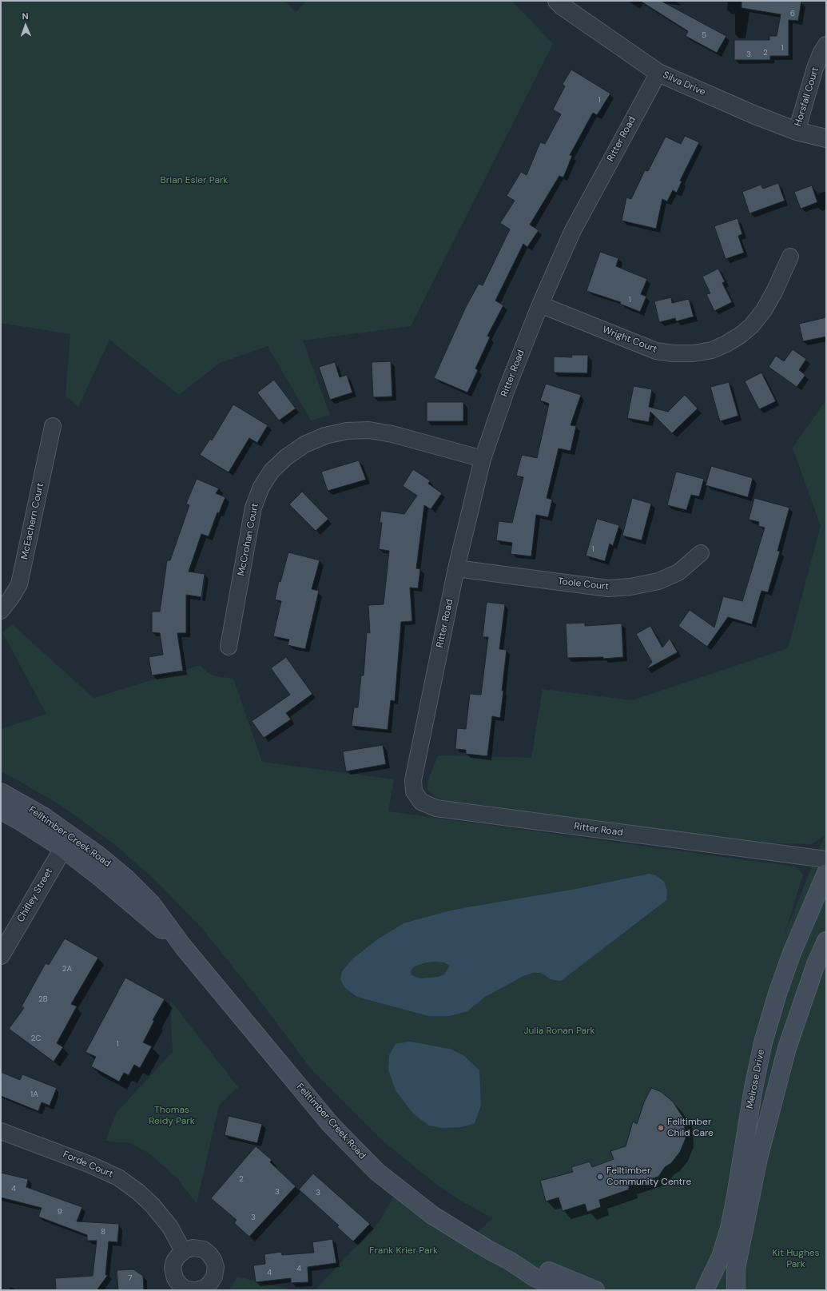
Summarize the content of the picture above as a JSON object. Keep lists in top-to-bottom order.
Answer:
{
  "streets": {
    "main road": ["Felltimber Creek Road", "Melrose Drive"],
    "street": [
      "Silva Drive",
      "Horsfall Court",
      "Ritter Road",
      "Wright Court",
      "McEachern Court",
      "McCrohan Court",
      "Toole Court",
      "Chifley Street",
      "Forde Court"
    ]
  },
  "crossings": [
    ["Silva Drive", "Horsfall Court"],
    ["Silva Drive", "Ritter Road"],
    ["Ritter Road", "Wright Court"],
    ["Ritter Road", "McCrohan Court"],
    ["Ritter Road", "Toole Court"],
    ["Felltimber Creek Road", "Chifley Street"]
  ],
  "parks": [
    "Brian Esler Park",
    "Julia Ronan Park",
    "Thomas Reidy Park",
    "Frank Krier Park",
    "Kit Hughes Park"
  ],
  "places": ["Felltimber Child Care", "Felltimber Community Centre"],
  "house_numbers": [
    "6",
    "5",
    "1",
    "2",
    "3",
    "1",
    "1",
    "1",
    "2A",
    "2B",
    "2C",
    "1",
    "1A",
    "2",
    "4",
    "3",
    "3",
    "9",
    "3",
    "8",
    "4",
    "4",
    "7"
  ],
  "north": "top"
}
